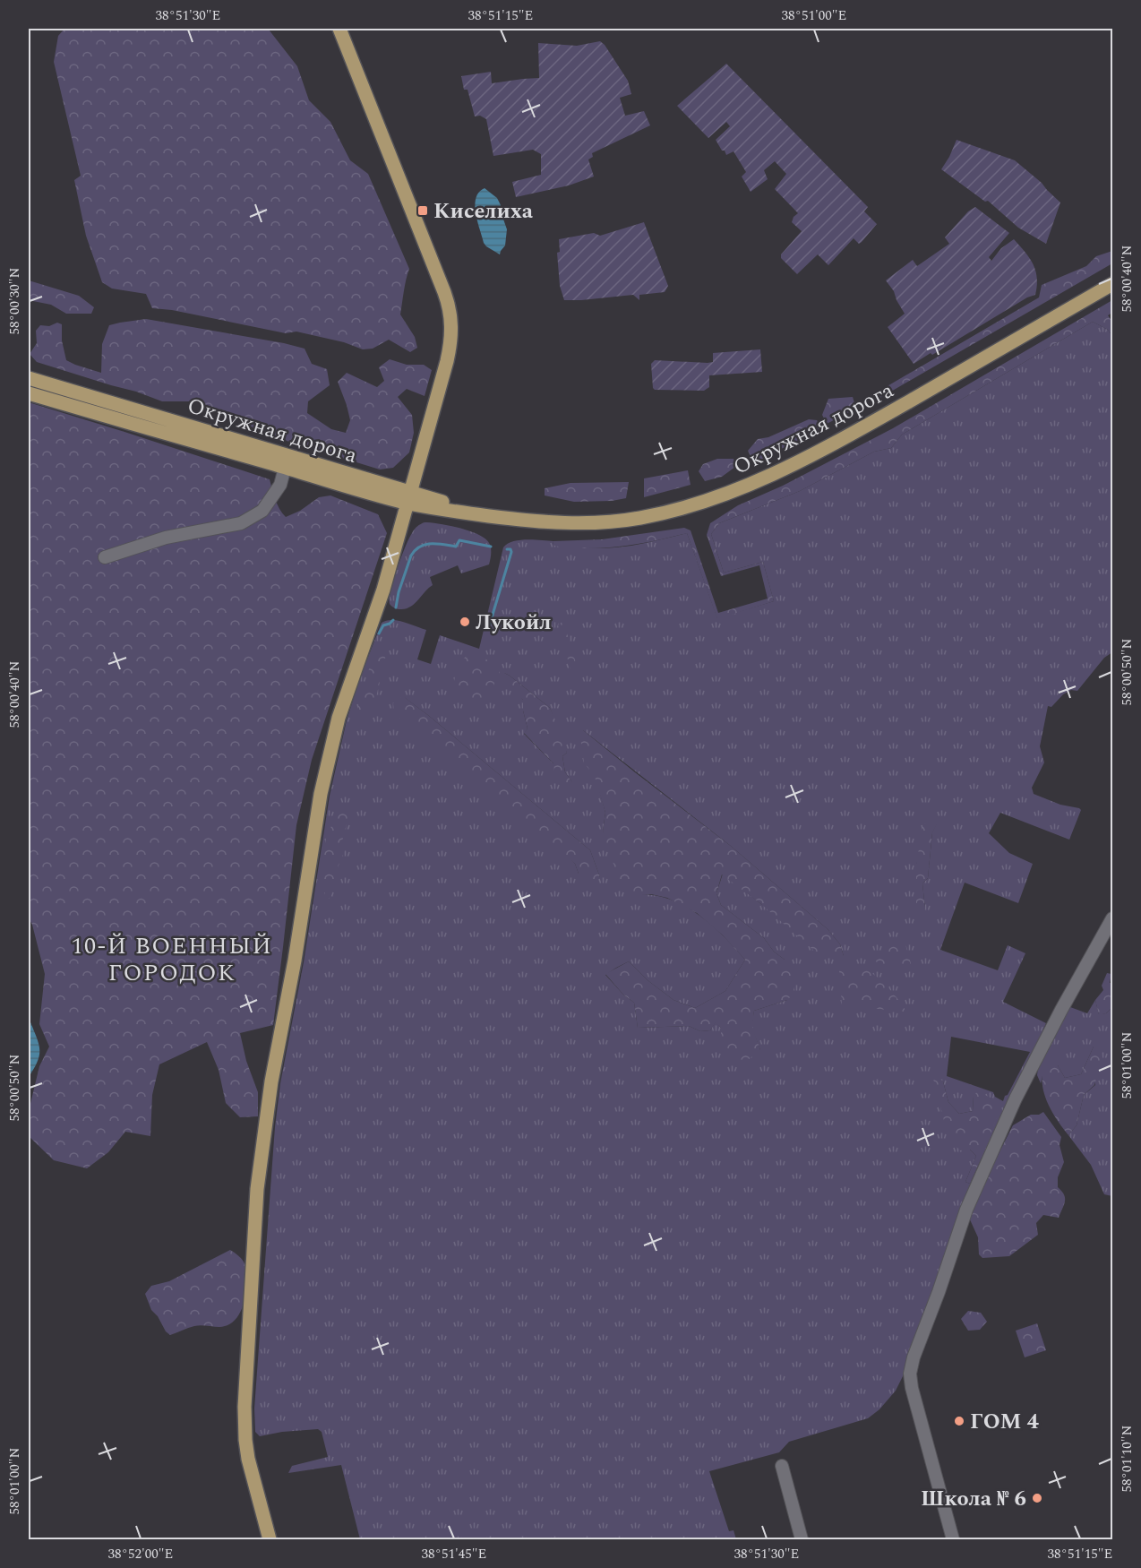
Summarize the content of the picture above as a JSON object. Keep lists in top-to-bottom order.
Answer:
{
  "streets": {
    "main road": ["Окружная дорога"]
  },
  "districts": ["10-Й ВОЕННЫЙ ГОРОДОК"],
  "places": {
    "transit": ["Киселиха"],
    "other": ["Лукойл", "ГОМ 4", "Школа № 6"]
  },
  "coordinates": [
    "38°51'30\"E",
    "38°51'15\"E",
    "38°51'00\"E",
    "58°00'40\"N",
    "58°00'30\"N",
    "58°00'50\"N",
    "58°01'00\"N",
    "58°01'10\"N",
    "38°52'00\"E",
    "38°51'45\"E"
  ]
}
